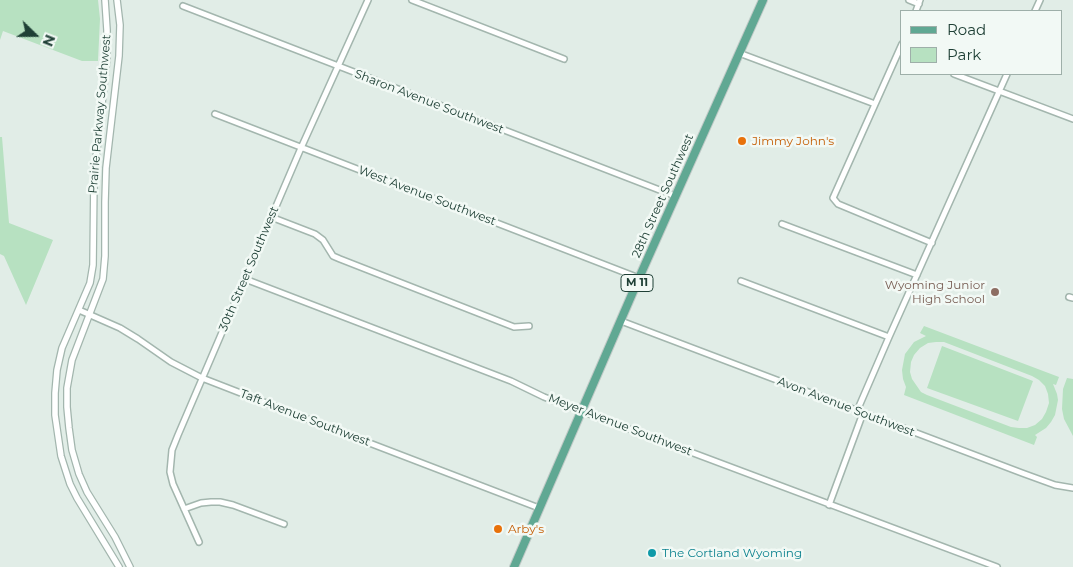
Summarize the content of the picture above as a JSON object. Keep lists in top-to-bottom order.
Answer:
{
  "streets": {
    "main road": ["28th Street Southwest", "M 11"],
    "street": [
      "Sharon Avenue Southwest",
      "Prairie Parkway Southwest",
      "West Avenue Southwest",
      "30th Street Southwest",
      "Avon Avenue Southwest",
      "Taft Avenue Southwest",
      "Meyer Avenue Southwest"
    ]
  },
  "crossings": [
    ["Sharon Avenue Southwest", "28th Street Southwest"],
    ["Sharon Avenue Southwest", "30th Street Southwest"],
    ["Prairie Parkway Southwest", "Taft Avenue Southwest"],
    ["West Avenue Southwest", "28th Street Southwest"],
    ["West Avenue Southwest", "30th Street Southwest"],
    ["28th Street Southwest", "Avon Avenue Southwest"],
    ["28th Street Southwest", "Taft Avenue Southwest"],
    ["28th Street Southwest", "Meyer Avenue Southwest"],
    ["30th Street Southwest", "Taft Avenue Southwest"],
    ["30th Street Southwest", "Meyer Avenue Southwest"]
  ],
  "places": [
    "Jimmy John's",
    "Wyoming Junior High School",
    "Arby's",
    "The Cortland Wyoming"
  ],
  "legend": ["Road", "Park"],
  "north": "right"
}
